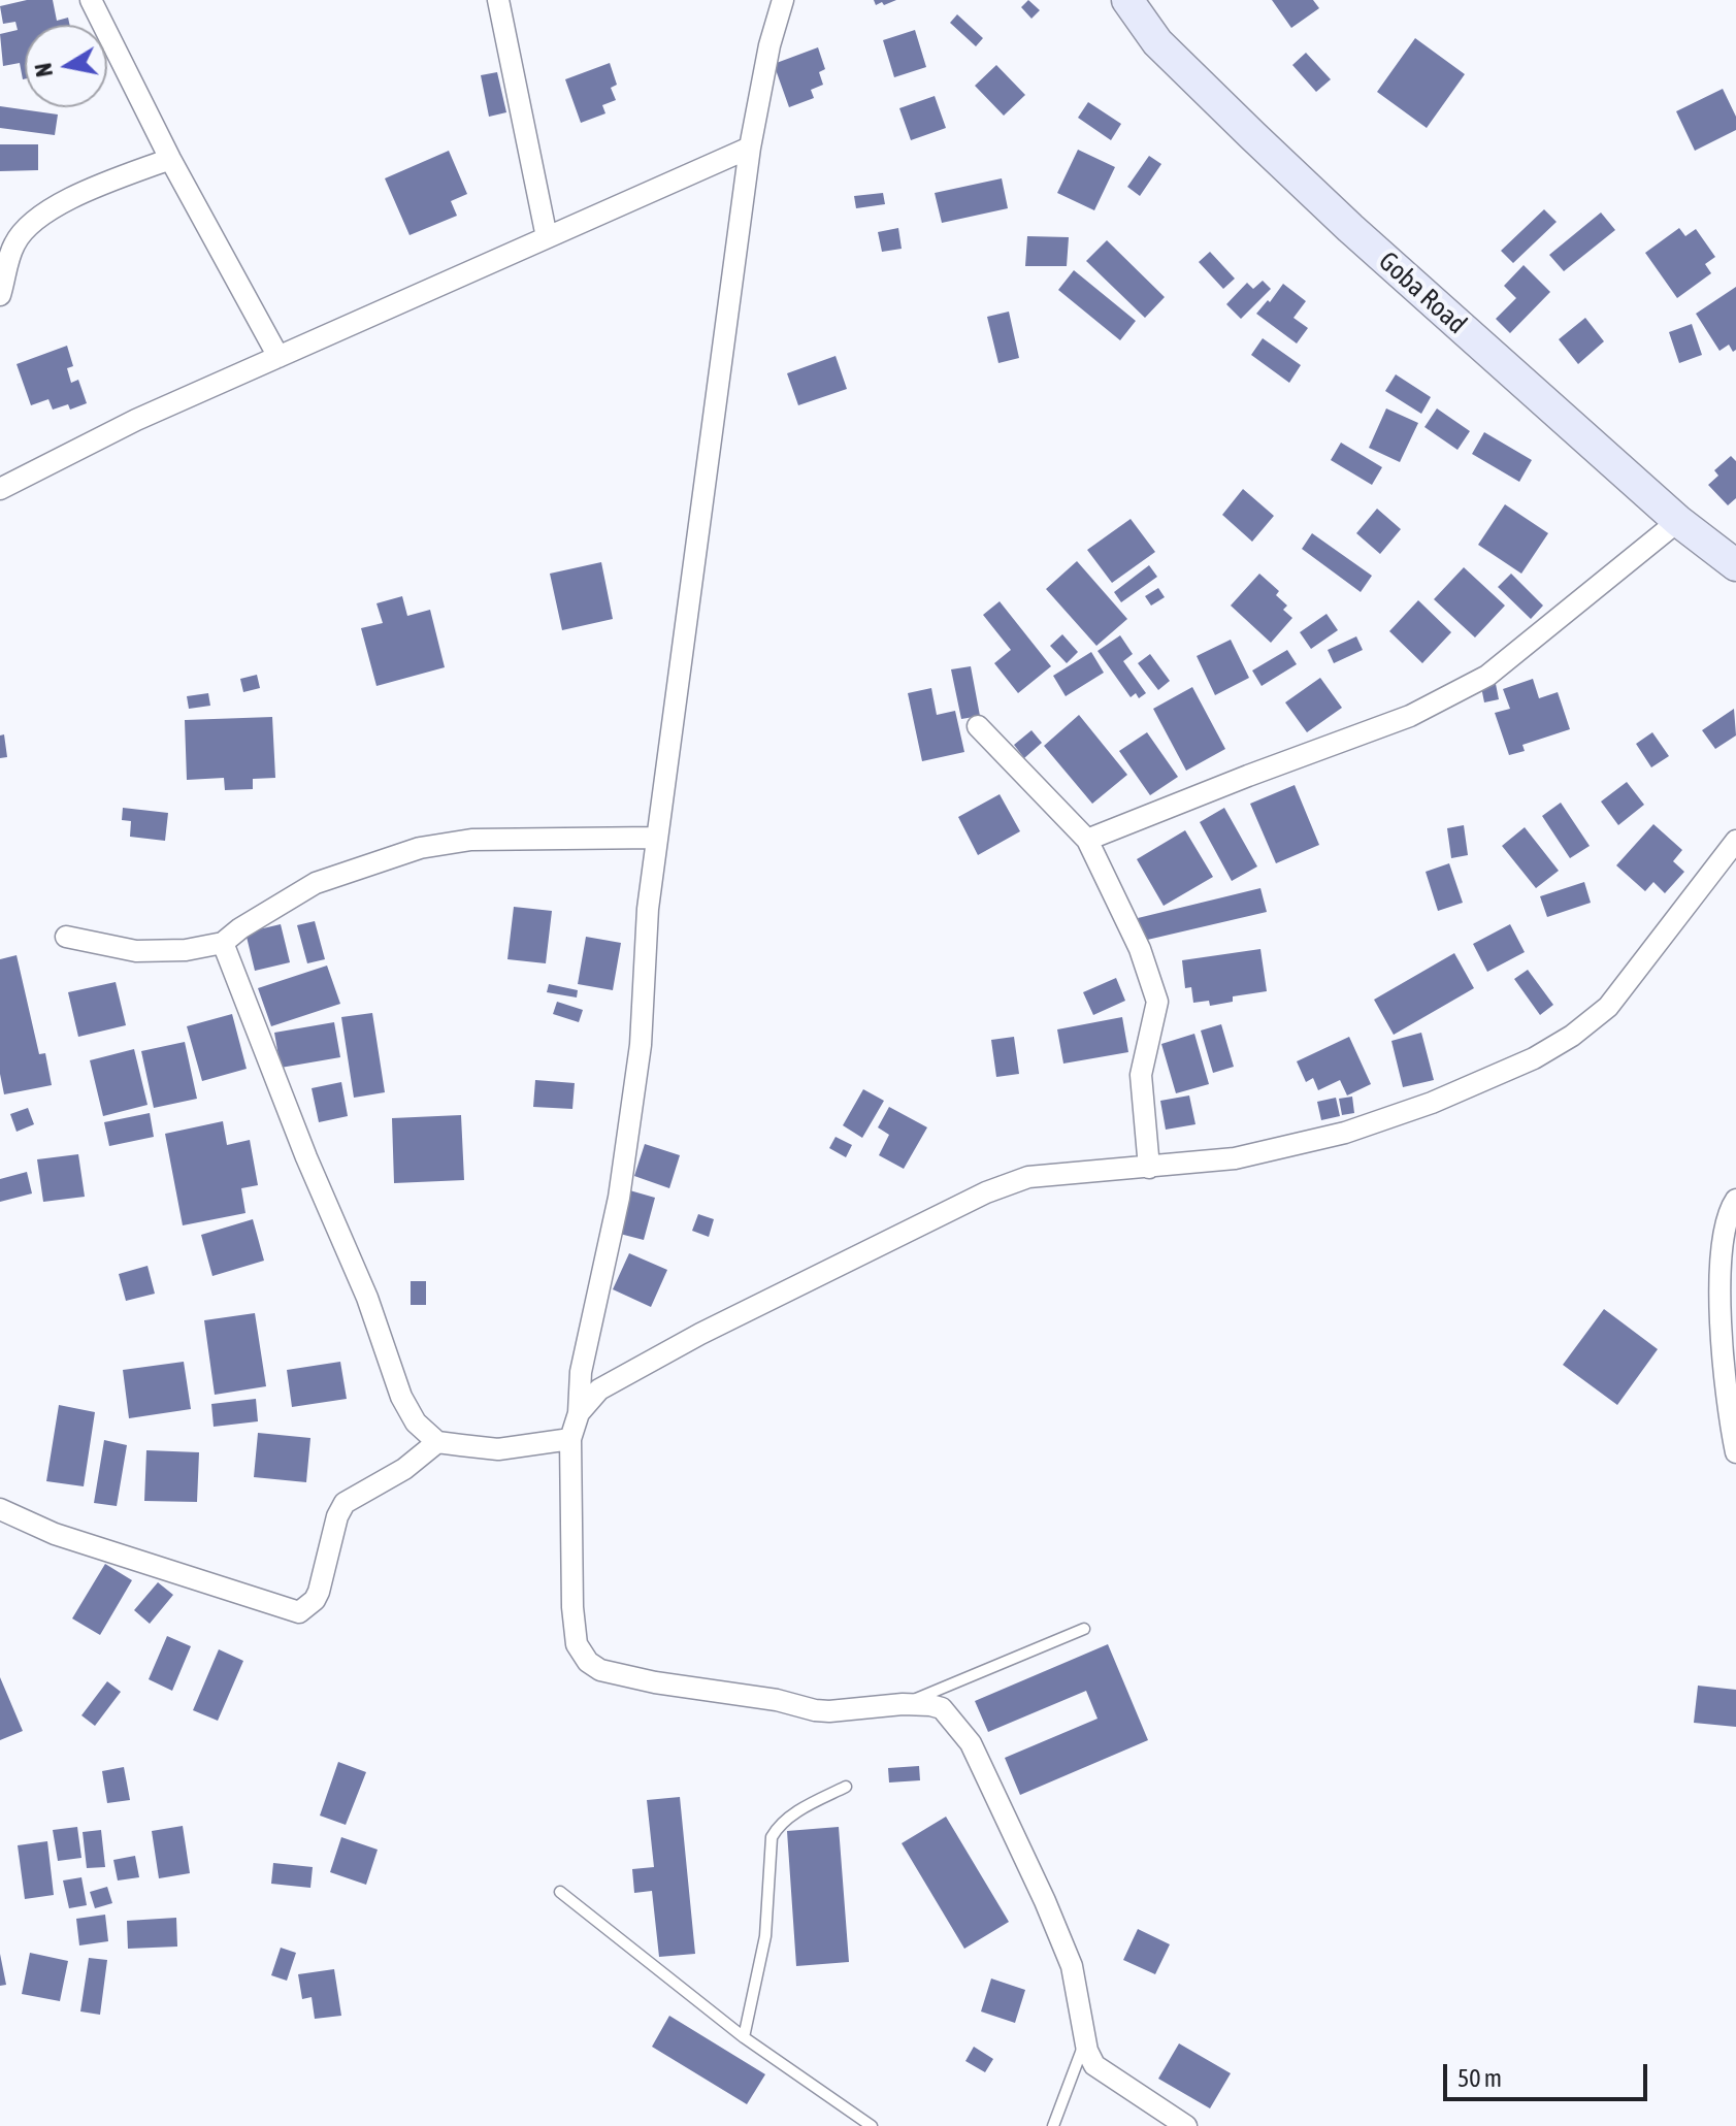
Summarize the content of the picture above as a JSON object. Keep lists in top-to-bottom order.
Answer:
{
  "streets": {
    "main road": ["Goba Road"]
  },
  "scale_bar": "50 m",
  "north": "left"
}
